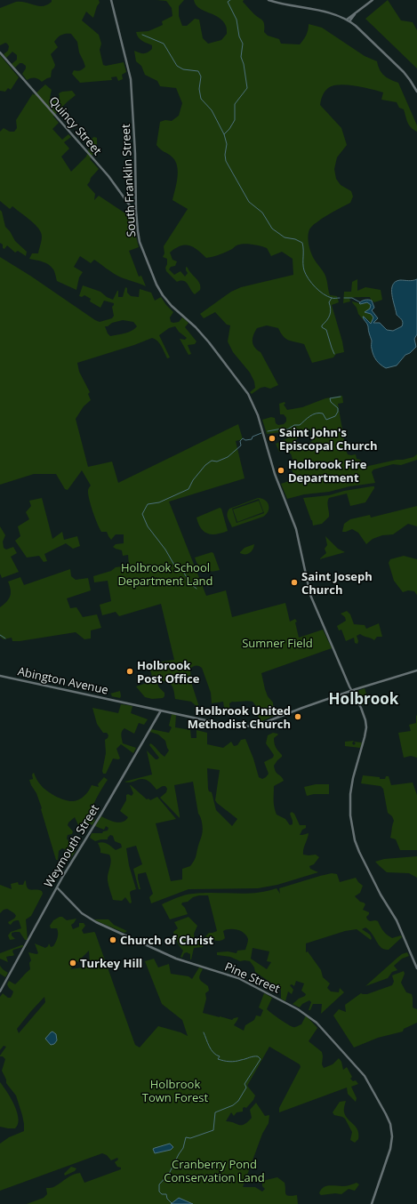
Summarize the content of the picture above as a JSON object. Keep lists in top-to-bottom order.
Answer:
{
  "streets": {
    "main road": [
      "Quincy Street",
      "South Franklin Street",
      "Abington Avenue",
      "Weymouth Street",
      "Pine Street"
    ]
  },
  "crossings": [
    ["Quincy Street", "South Franklin Street"],
    ["South Franklin Street", "Abington Avenue"],
    ["Abington Avenue", "Weymouth Street"],
    ["Weymouth Street", "Pine Street"]
  ],
  "districts": ["Holbrook"],
  "parks": [
    "Holbrook School Department Land",
    "Sumner Field",
    "Holbrook Town Forest",
    "Cranberry Pond Conservation Land"
  ],
  "places": [
    "Saint John's Episcopal Church",
    "Holbrook Fire Department",
    "Saint Joseph Church",
    "Holbrook Post Office",
    "Holbrook United Methodist Church",
    "Church of Christ",
    "Turkey Hill"
  ]
}
